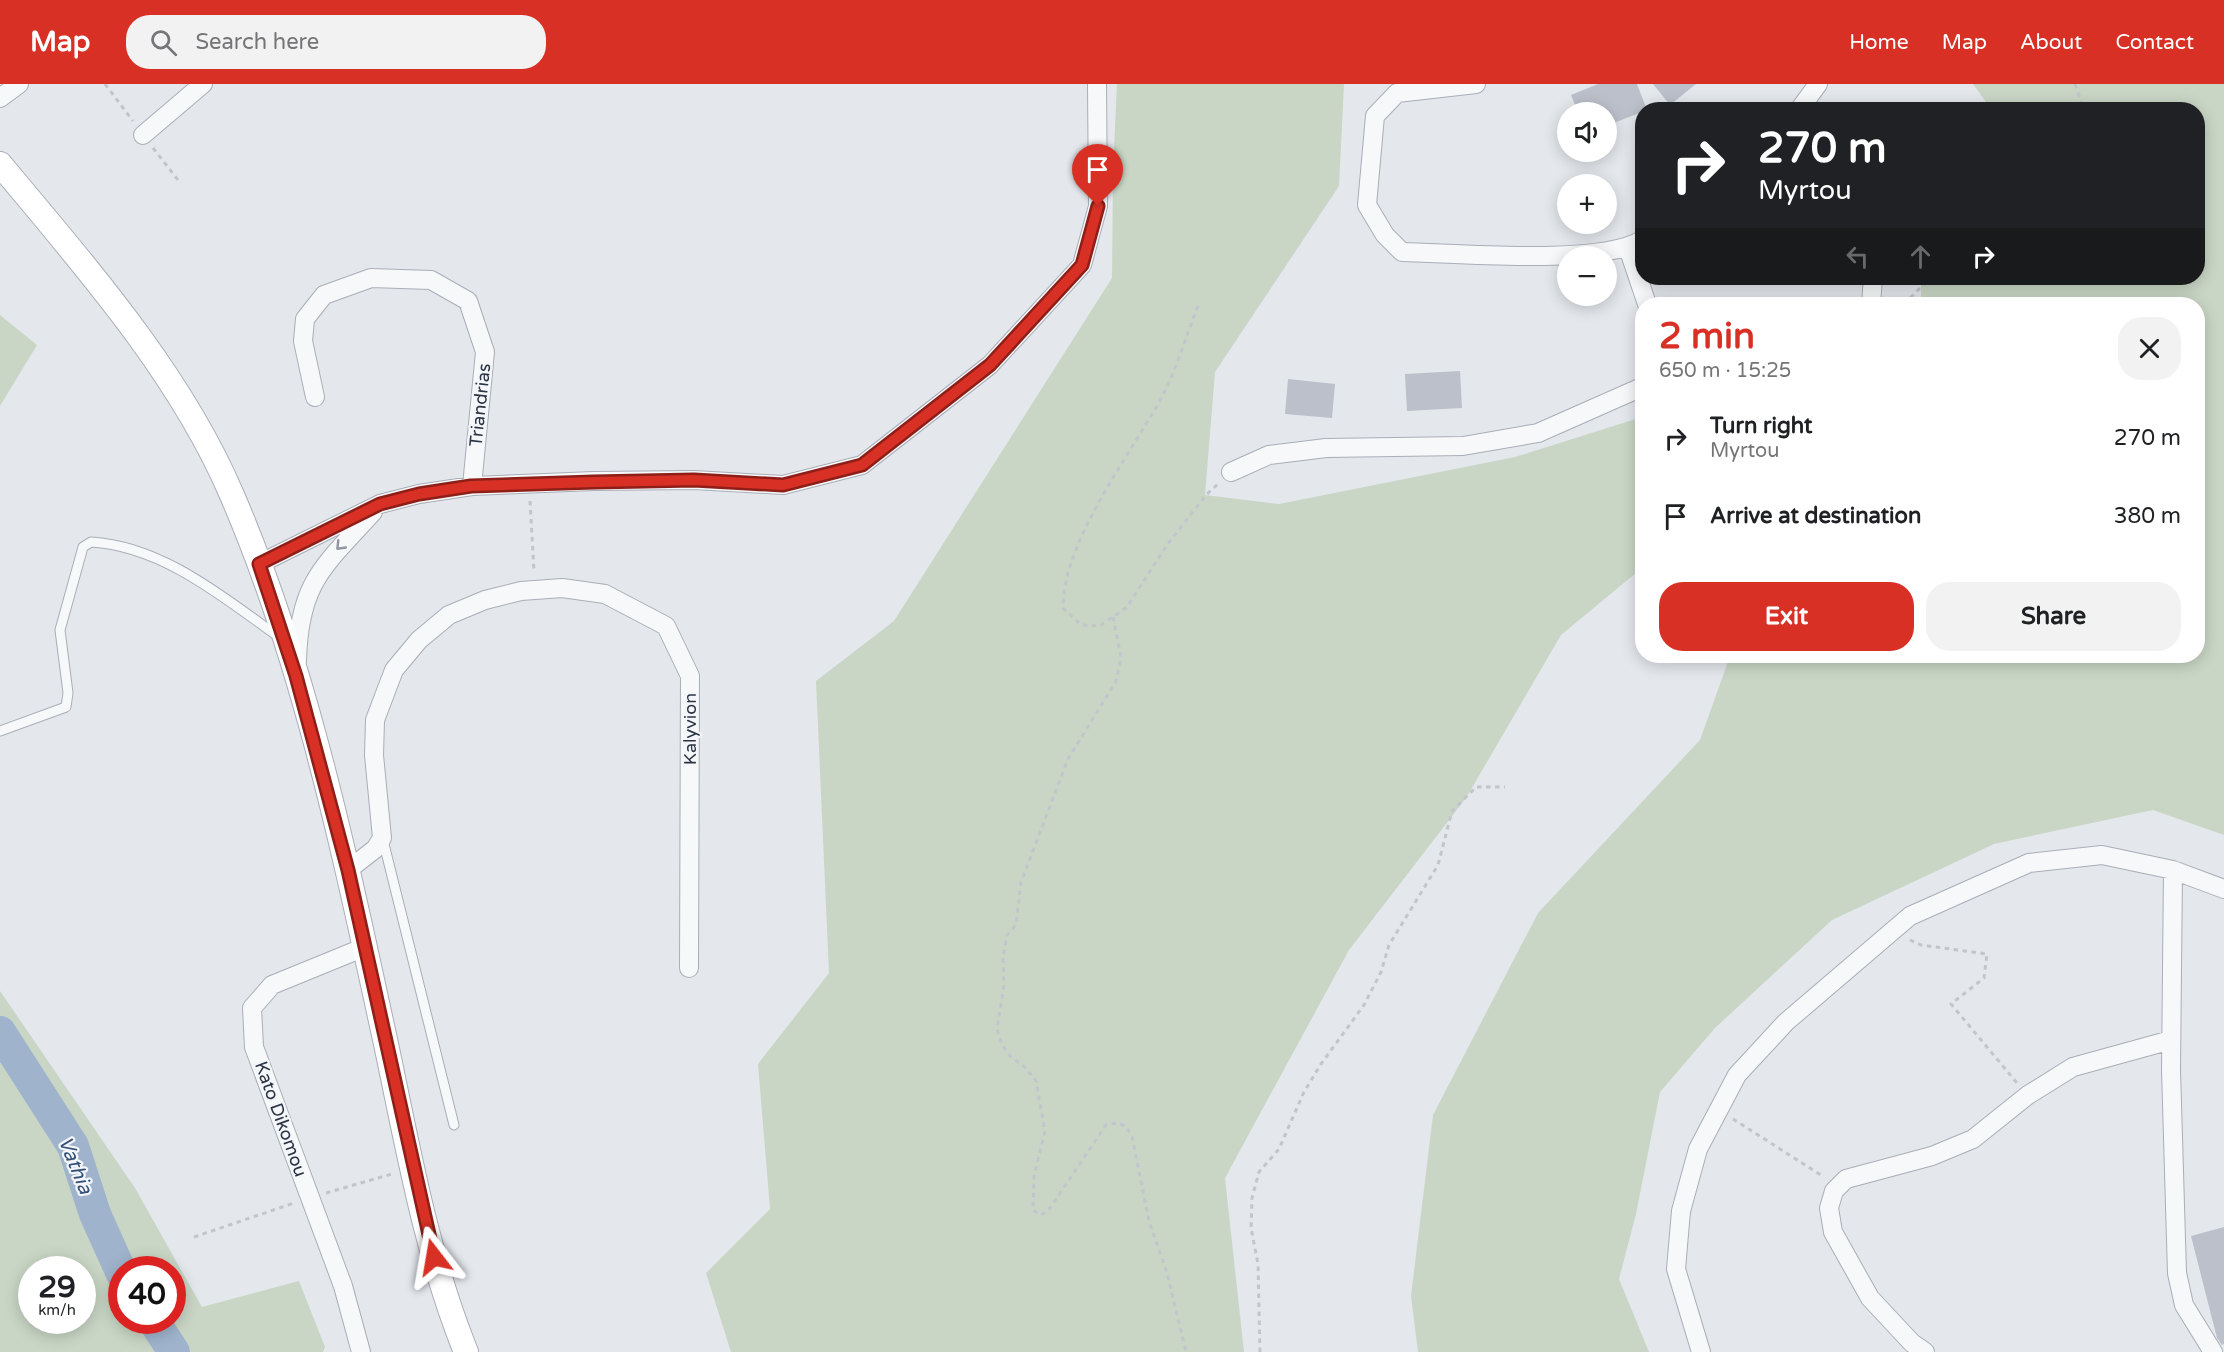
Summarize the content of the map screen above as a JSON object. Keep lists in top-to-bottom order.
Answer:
{
  "streets": {
    "street": ["Triandrias", "Kalyvion", "Kato Dikomou"]
  },
  "water": ["Vathia"],
  "page": {
    "header": "Map",
    "search": "Search here",
    "nav": [
      "Home",
      "Map",
      "About",
      "Contact"
    ],
    "map_buttons": ["+", "−"],
    "turn": ["270 m", "Myrtou"],
    "heading": ["2 min", "650 m · 15:25"],
    "list": [
      {
        "name": "Turn right",
        "note": "Myrtou",
        "value": "270 m"
      },
      {
        "name": "Arrive at destination",
        "value": "380 m"
      }
    ],
    "buttons": ["Exit", "Share"],
    "speed": "29 km/h",
    "limit": "40"
  }
}
